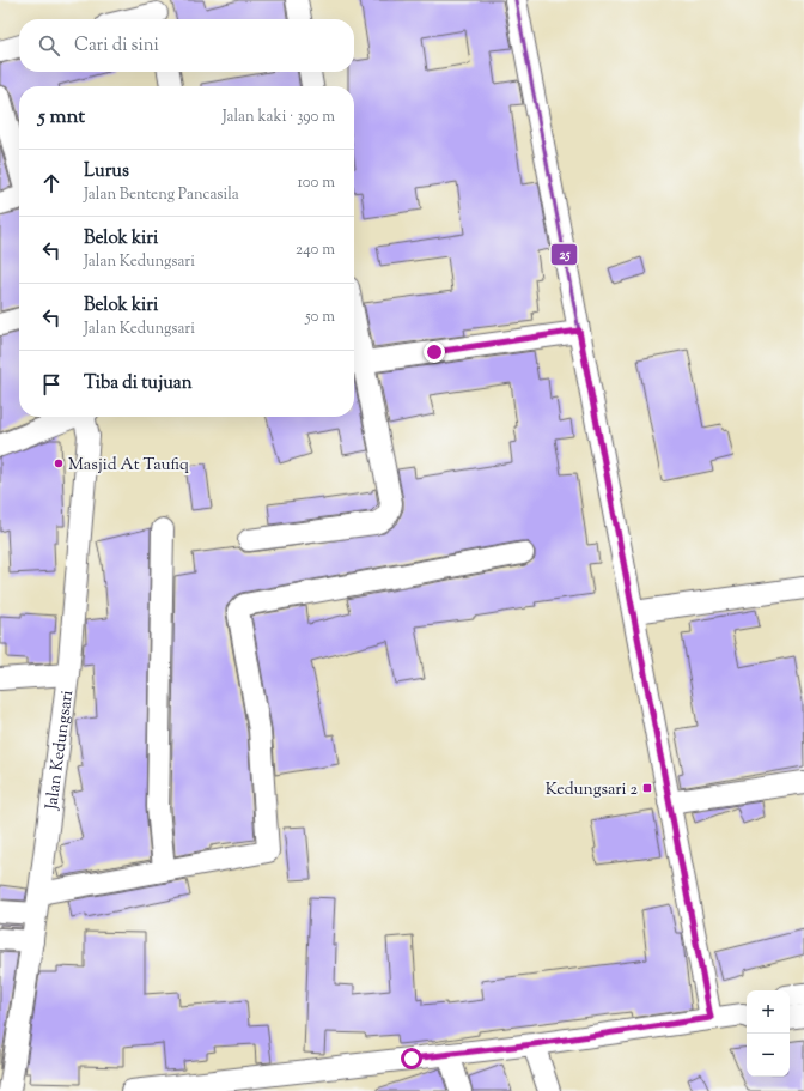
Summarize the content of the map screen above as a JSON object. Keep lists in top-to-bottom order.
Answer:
{
  "streets": {
    "street": ["Jalan Kedungsari"]
  },
  "places": {
    "other": ["Masjid At Taufiq"],
    "transit": ["Kedungsari 2"]
  },
  "lines": ["transit line 25"],
  "page": {
    "search": "Cari di sini",
    "heading": ["5 mnt", "Jalan kaki · 390 m"],
    "list": [
      ["Lurus", "Jalan Benteng Pancasila", "100 m"],
      ["Belok kiri", "Jalan Kedungsari", "240 m"],
      ["Belok kiri", "Jalan Kedungsari", "50 m"],
      "Tiba di tujuan"
    ],
    "map_buttons": ["+", "−"]
  }
}
